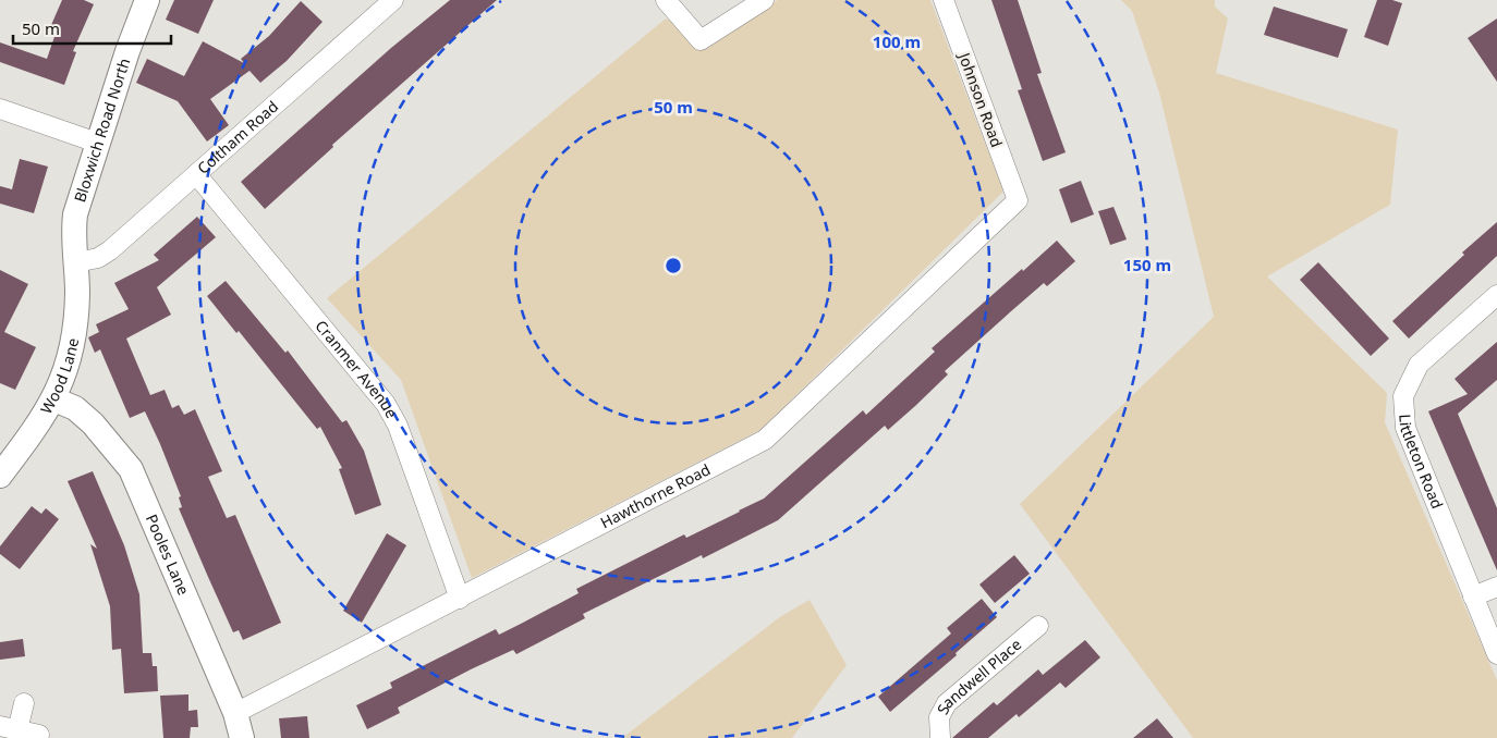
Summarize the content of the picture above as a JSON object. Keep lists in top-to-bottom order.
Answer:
{
  "streets": {
    "street": [
      "Johnson Road",
      "Bloxwich Road North",
      "Coltham Road",
      "Cranmer Avenue",
      "Wood Lane",
      "Littleton Road",
      "Hawthorne Road",
      "Pooles Lane",
      "Sandwell Place"
    ]
  },
  "crossings": [
    ["Johnson Road", "Hawthorne Road"],
    ["Bloxwich Road North", "Coltham Road"],
    ["Bloxwich Road North", "Wood Lane"],
    ["Coltham Road", "Cranmer Avenue"],
    ["Coltham Road", "Wood Lane"],
    ["Cranmer Avenue", "Hawthorne Road"],
    ["Wood Lane", "Pooles Lane"],
    ["Hawthorne Road", "Pooles Lane"]
  ],
  "scale_bar": "50 m",
  "rings": ["100 m", "50 m", "150 m"]
}
